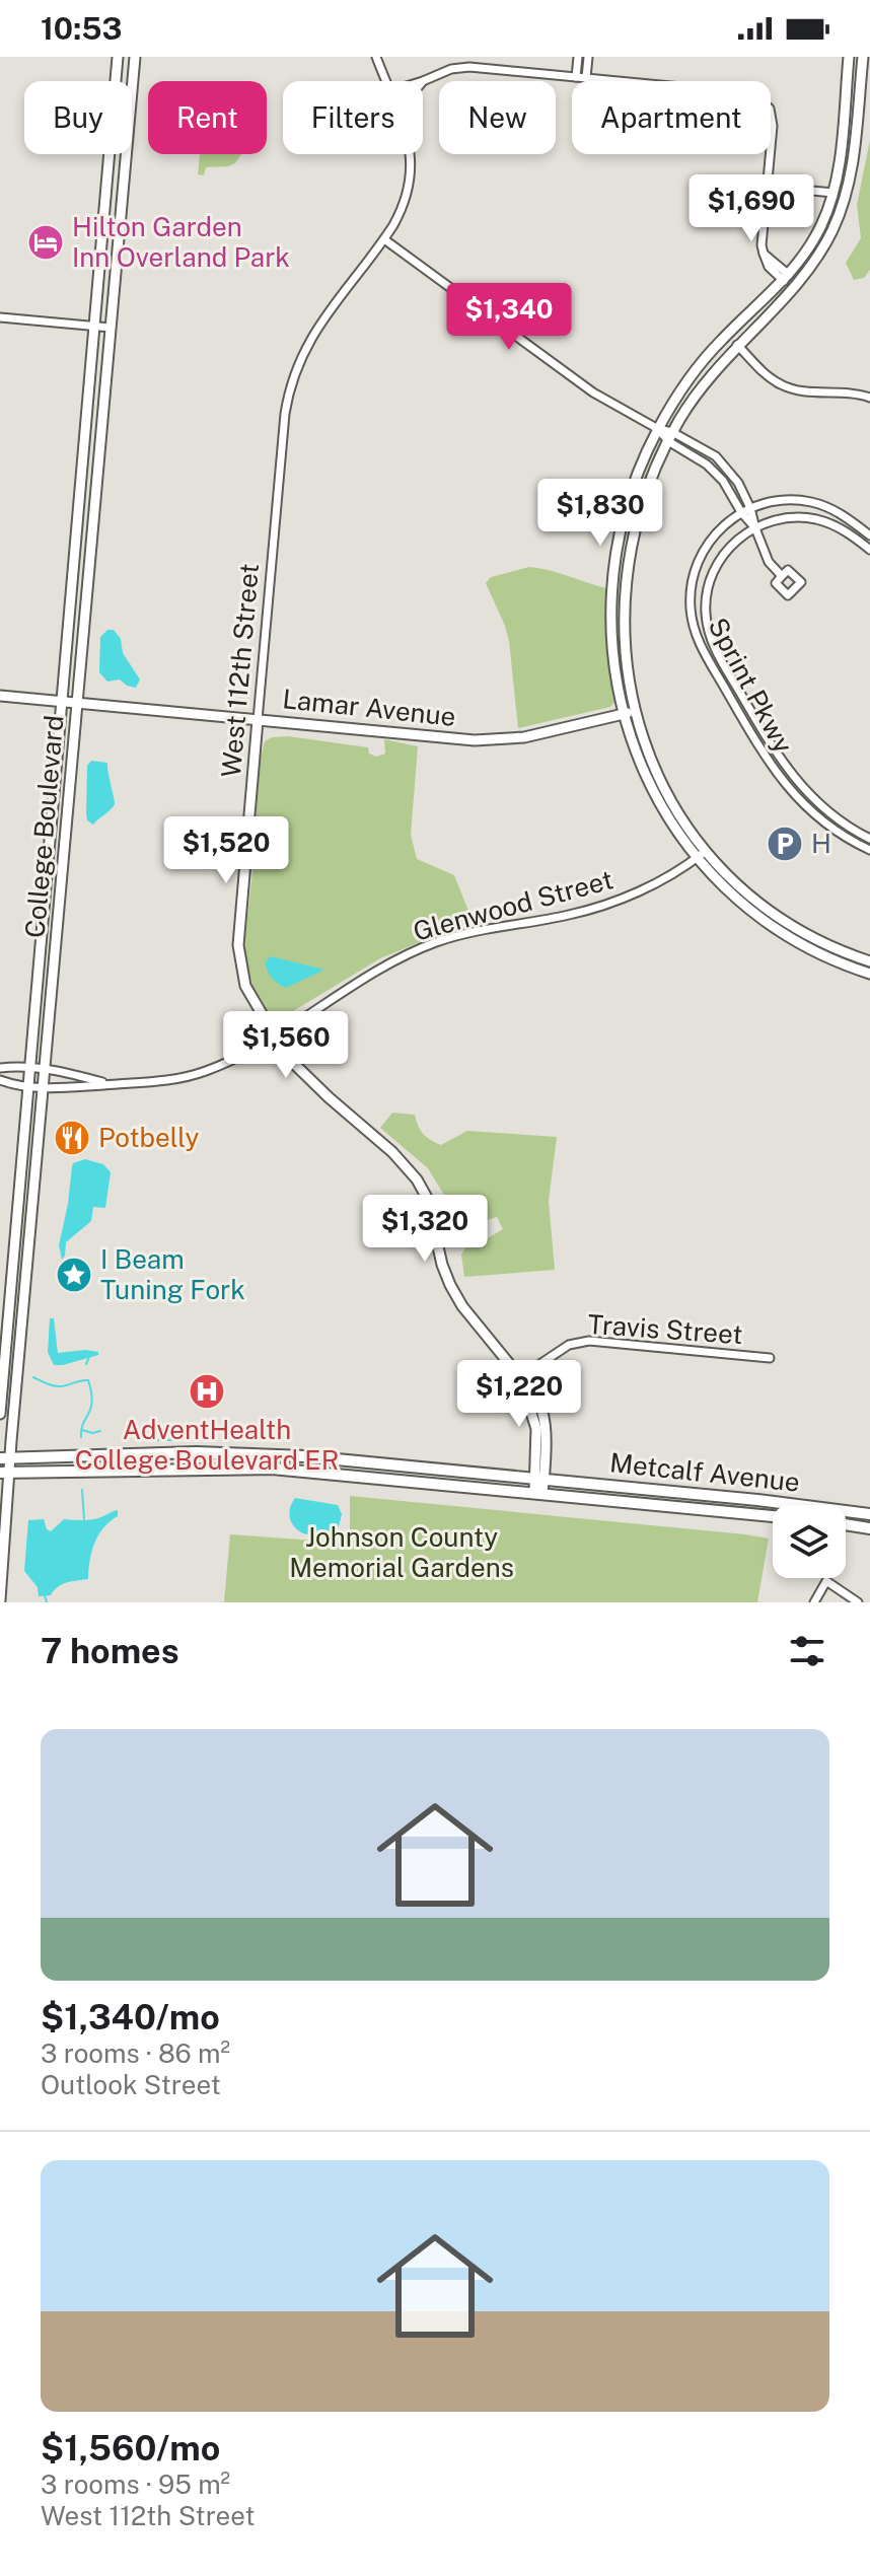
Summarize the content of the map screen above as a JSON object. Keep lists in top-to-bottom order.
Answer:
{
  "streets": {
    "main road": ["Metcalf Avenue"],
    "street": [
      "West 112th Street",
      "Sprint Pkwy",
      "Lamar Avenue",
      "College Boulevard",
      "Glenwood Street",
      "Travis Street"
    ]
  },
  "crossings": [
    ["West 112th Street", "Lamar Avenue"],
    ["West 112th Street", "Glenwood Street"],
    ["West 112th Street", "Travis Street"],
    ["West 112th Street", "Metcalf Avenue"],
    ["Lamar Avenue", "College Boulevard"],
    ["College Boulevard", "Glenwood Street"],
    ["College Boulevard", "Metcalf Avenue"]
  ],
  "parks": ["Johnson County Memorial Gardens"],
  "places": {
    "hotel": ["Hilton Garden Inn Overland Park"],
    "parking": ["H"],
    "restaurant": ["Potbelly"],
    "place": ["I Beam Tuning Fork"],
    "hospital": ["AdventHealth College Boulevard ER"]
  },
  "page": {
    "status": "10:53",
    "chip": [
      "Buy",
      "Rent",
      "Filters",
      "New",
      "Apartment"
    ],
    "price": [
      "$1,690",
      "$1,340",
      "$1,830",
      "$1,520",
      "$1,560",
      "$1,320",
      "$1,220"
    ],
    "heading": "7 homes",
    "list": [
      {
        "name": "$1,340/mo",
        "note": "3 rooms · 86 m² · Outlook Street"
      },
      {
        "name": "$1,560/mo",
        "note": "3 rooms · 95 m² · West 112th Street"
      }
    ]
  }
}
